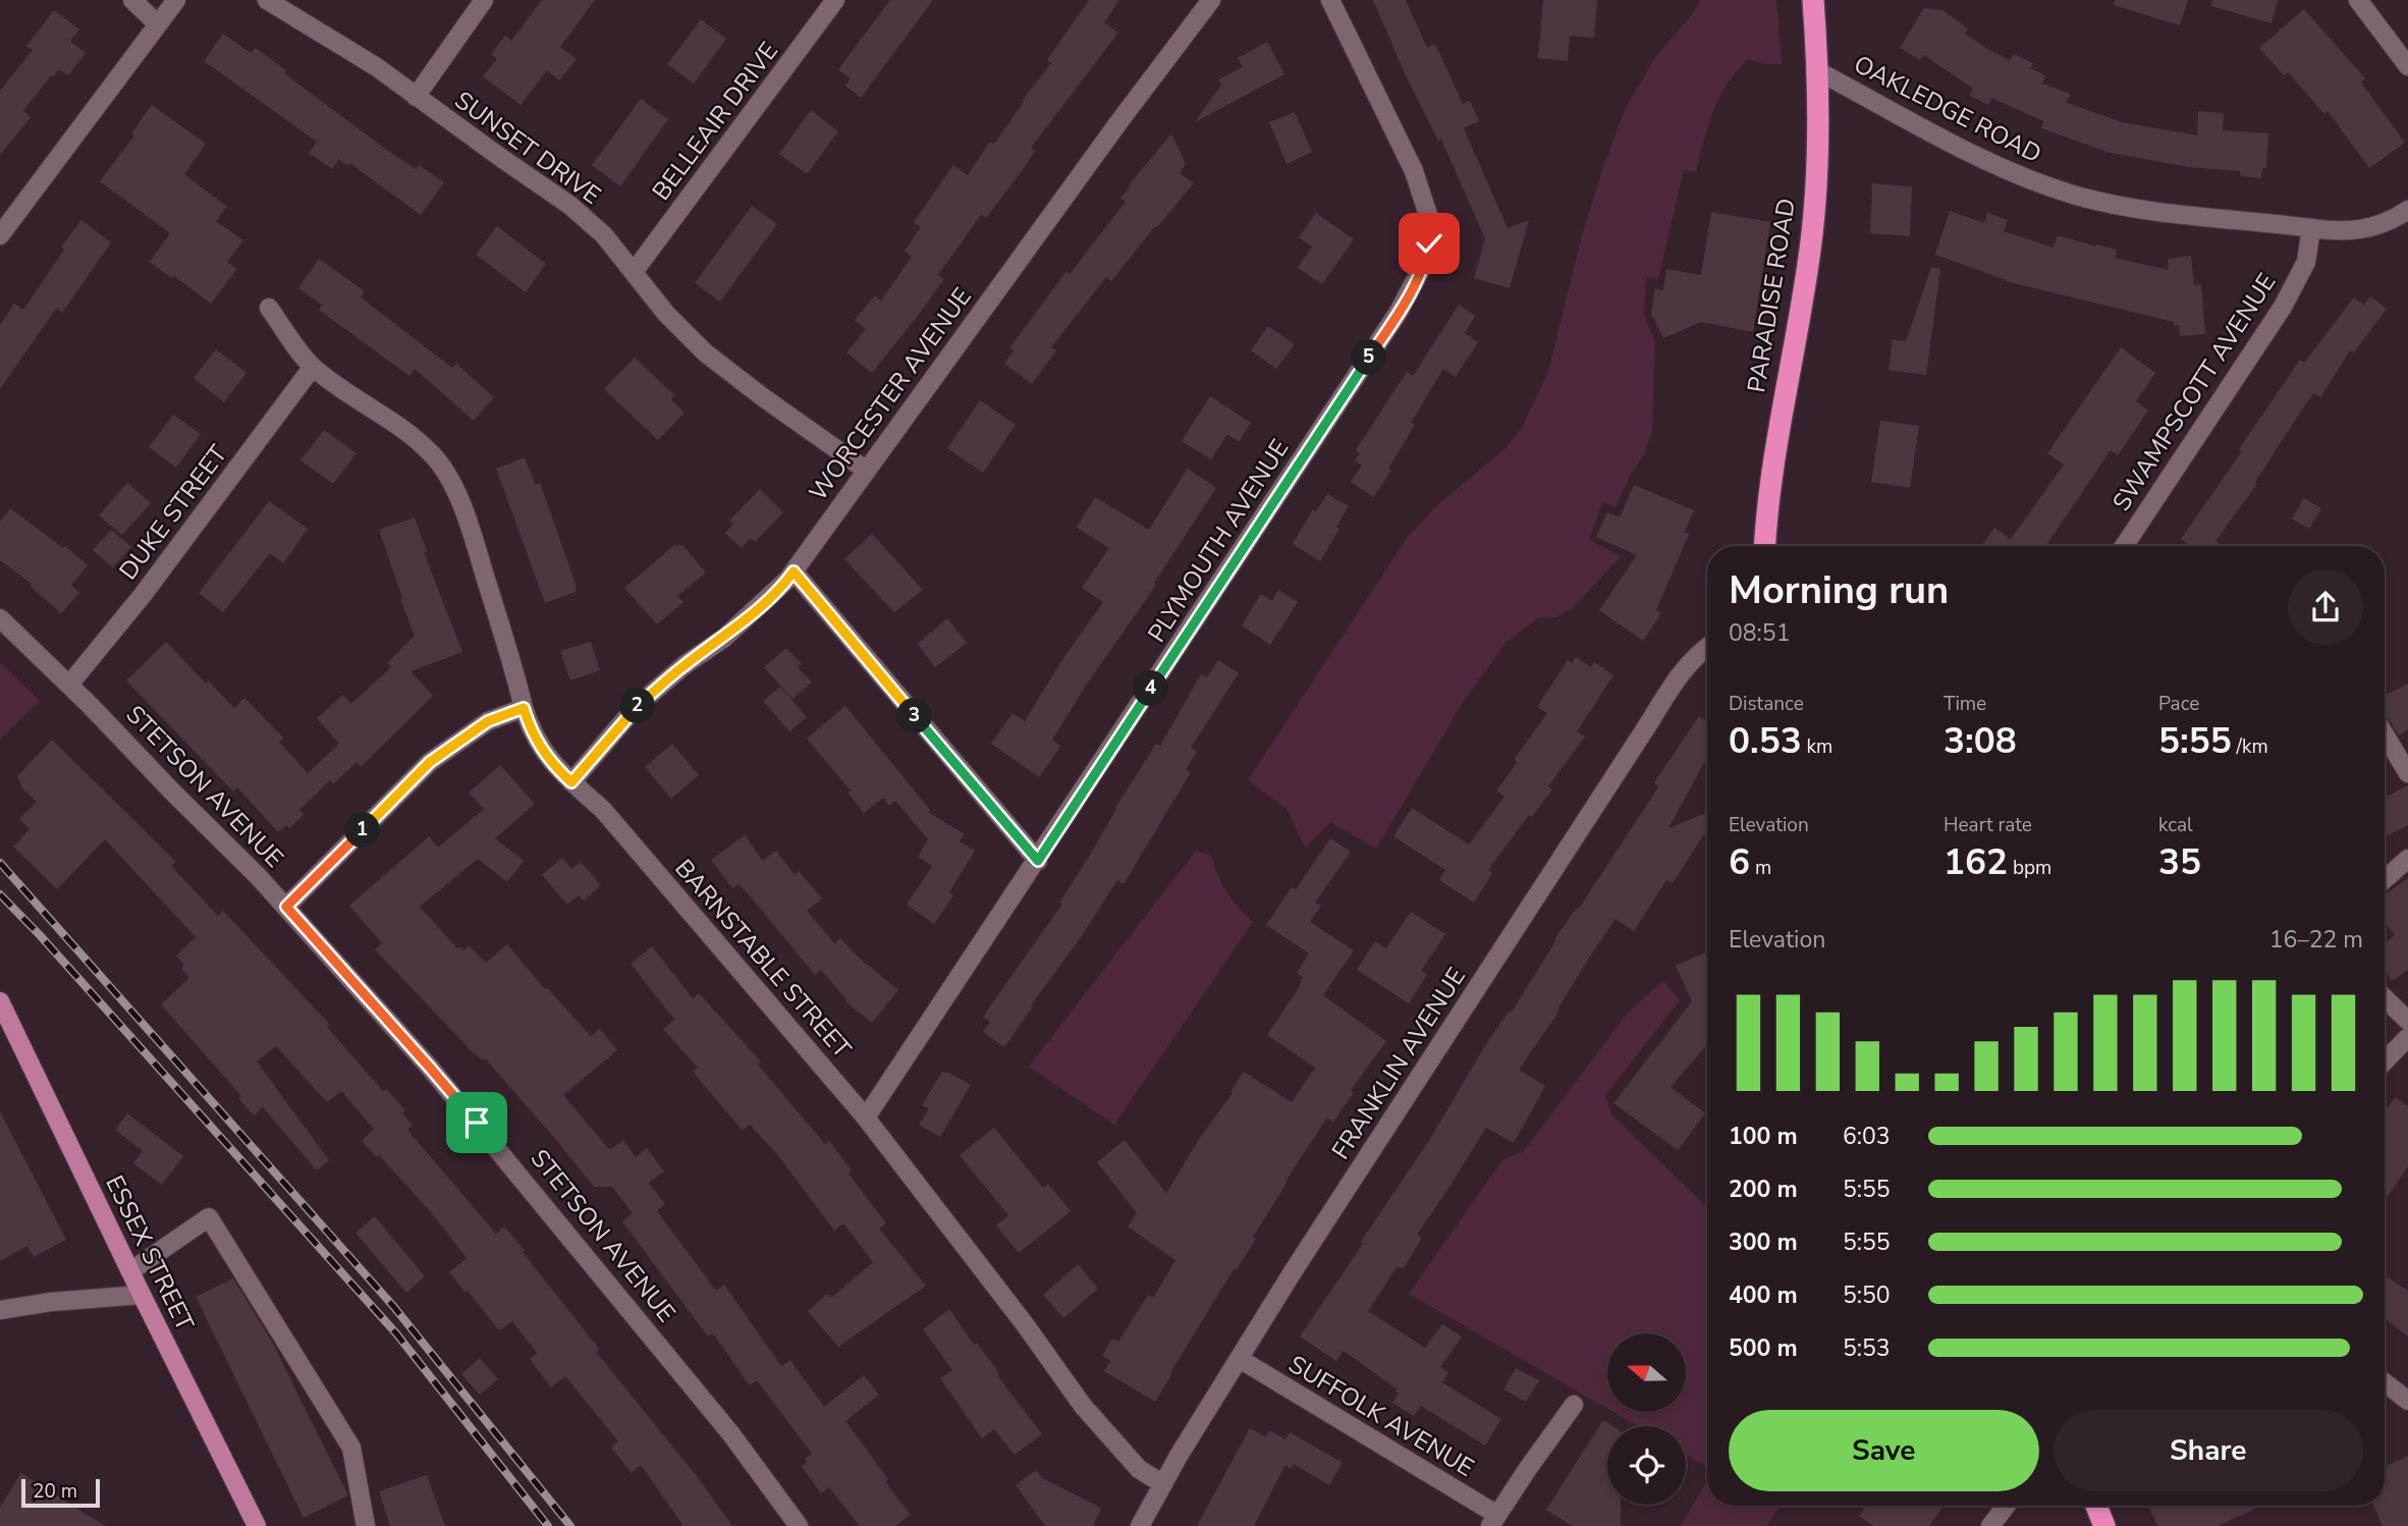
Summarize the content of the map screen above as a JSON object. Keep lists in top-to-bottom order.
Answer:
{
  "streets": {
    "highway": ["PARADISE ROAD"],
    "main road": ["ESSEX STREET"],
    "street": [
      "OAKLEDGE ROAD",
      "BELLEAIR DRIVE",
      "SUNSET DRIVE",
      "SWAMPSCOTT AVENUE",
      "WORCESTER AVENUE",
      "DUKE STREET",
      "PLYMOUTH AVENUE",
      "STETSON AVENUE",
      "BARNSTABLE STREET",
      "FRANKLIN AVENUE",
      "SUFFOLK AVENUE"
    ]
  },
  "crossings": [
    ["OAKLEDGE ROAD", "PARADISE ROAD"],
    ["OAKLEDGE ROAD", "SWAMPSCOTT AVENUE"],
    ["BELLEAIR DRIVE", "SUNSET DRIVE"],
    ["SUNSET DRIVE", "WORCESTER AVENUE"],
    ["WORCESTER AVENUE", "BARNSTABLE STREET"],
    ["DUKE STREET", "STETSON AVENUE"],
    ["DUKE STREET", "BARNSTABLE STREET"],
    ["PLYMOUTH AVENUE", "BARNSTABLE STREET"],
    ["BARNSTABLE STREET", "FRANKLIN AVENUE"],
    ["FRANKLIN AVENUE", "SUFFOLK AVENUE"]
  ],
  "scale_bar": "20 m",
  "north": "left",
  "page": {
    "pins": [
      "5",
      "4",
      "2",
      "3",
      "1"
    ],
    "heading": ["Morning run", "08:51"],
    "stats": [
      ["Distance", "0.53 km"],
      ["Time", "3:08"],
      ["Pace", "5:55 /km"],
      ["Elevation", "6 m"],
      ["Heart rate", "162 bpm"],
      ["kcal", "35"]
    ],
    "chart": ["Elevation", "16–22 m"],
    "list": [
      {
        "name": "100 m",
        "note": "6:03"
      },
      {
        "name": "200 m",
        "note": "5:55"
      },
      {
        "name": "300 m",
        "note": "5:55"
      },
      {
        "name": "400 m",
        "note": "5:50"
      },
      {
        "name": "500 m",
        "note": "5:53"
      }
    ],
    "buttons": ["Save", "Share"],
    "scale": "20 m"
  }
}
